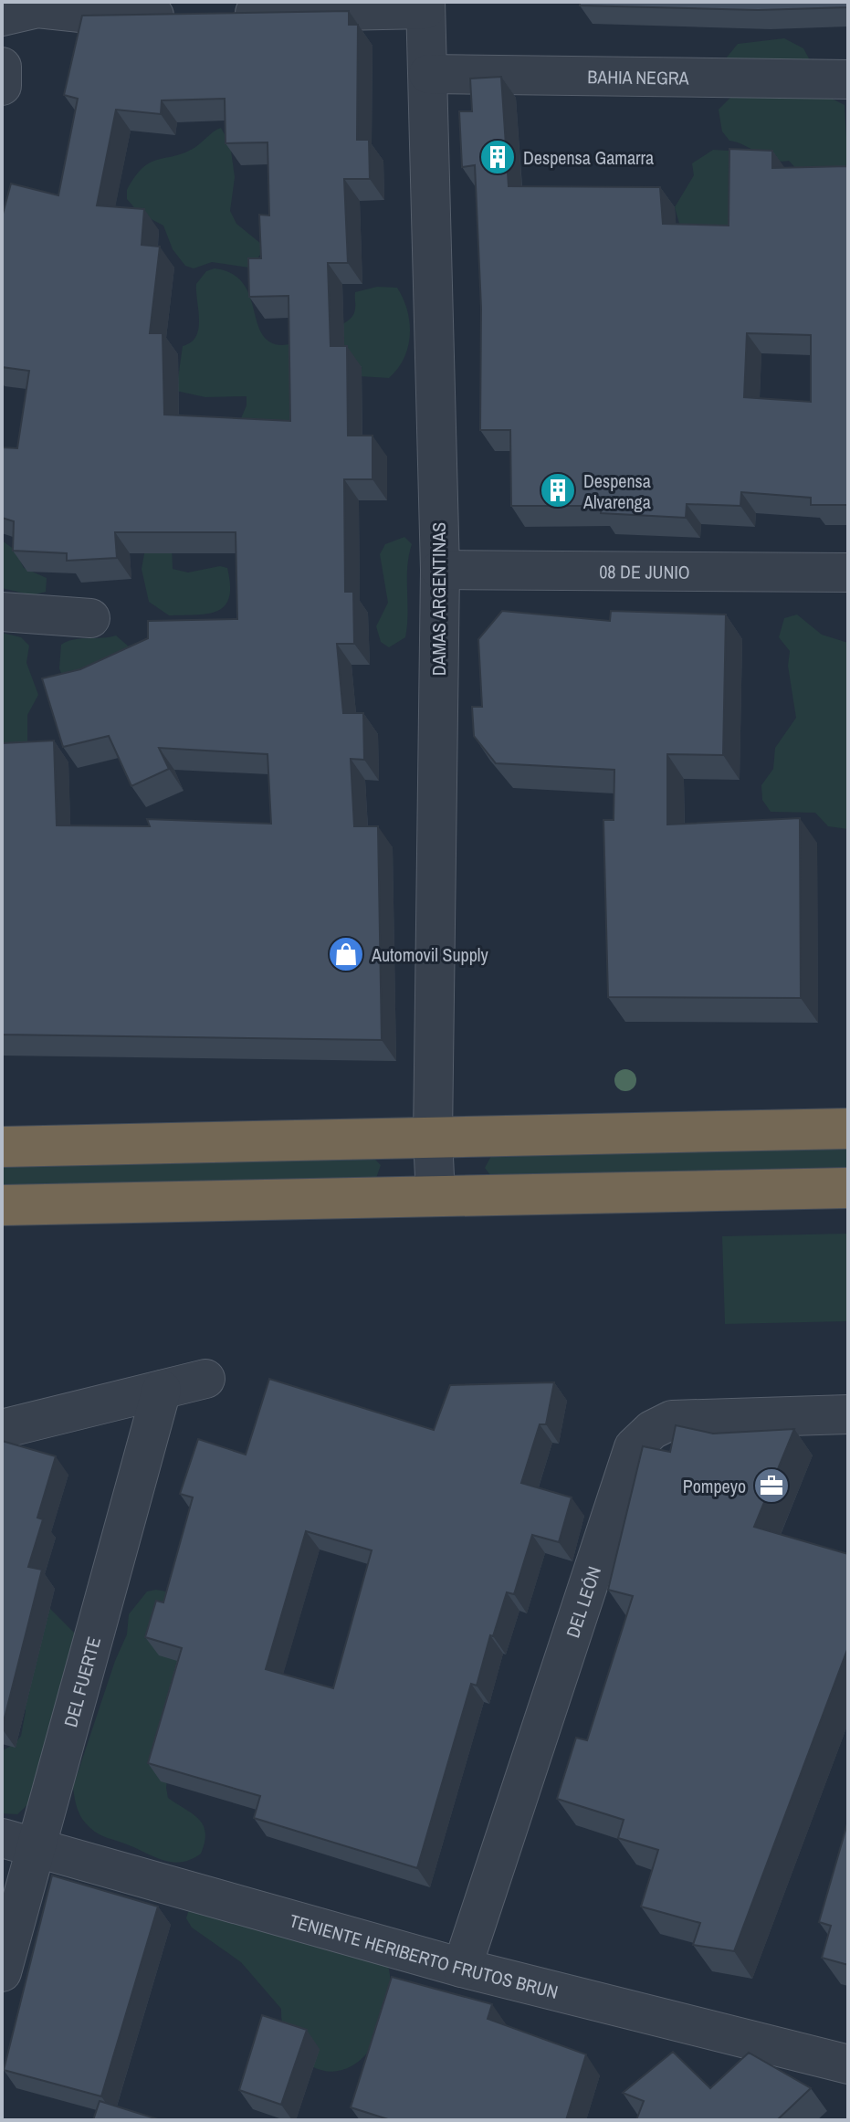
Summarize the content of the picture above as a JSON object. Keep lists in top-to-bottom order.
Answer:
{
  "streets": {
    "street": [
      "BAHIA NEGRA",
      "08 DE JUNIO",
      "DAMAS ARGENTINAS",
      "DEL LEÓN",
      "DEL FUERTE",
      "TENIENTE HERIBERTO FRUTOS BRUN"
    ]
  },
  "crossings": [
    ["BAHIA NEGRA", "DAMAS ARGENTINAS"],
    ["08 DE JUNIO", "DAMAS ARGENTINAS"],
    ["DEL LEÓN", "TENIENTE HERIBERTO FRUTOS BRUN"],
    ["DEL FUERTE", "TENIENTE HERIBERTO FRUTOS BRUN"]
  ],
  "places": {
    "building": ["Despensa Gamarra", "Despensa Alvarenga"],
    "shop": ["Automovil Supply"],
    "office": ["Pompeyo"]
  }
}
